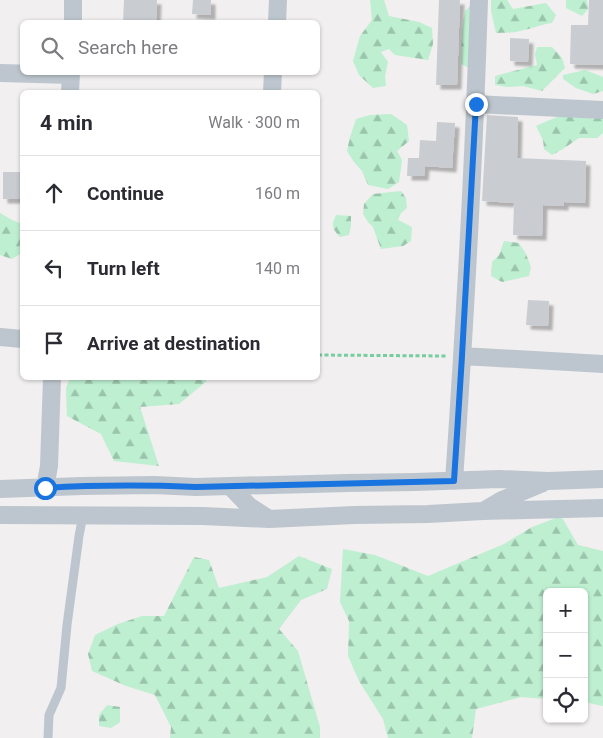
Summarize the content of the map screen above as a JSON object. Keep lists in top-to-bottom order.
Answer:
{
  "page": {
    "search": "Search here",
    "heading": ["4 min", "Walk · 300 m"],
    "list": [
      ["Continue", "160 m"],
      ["Turn left", "140 m"],
      "Arrive at destination"
    ],
    "map_buttons": ["+", "−"]
  }
}
